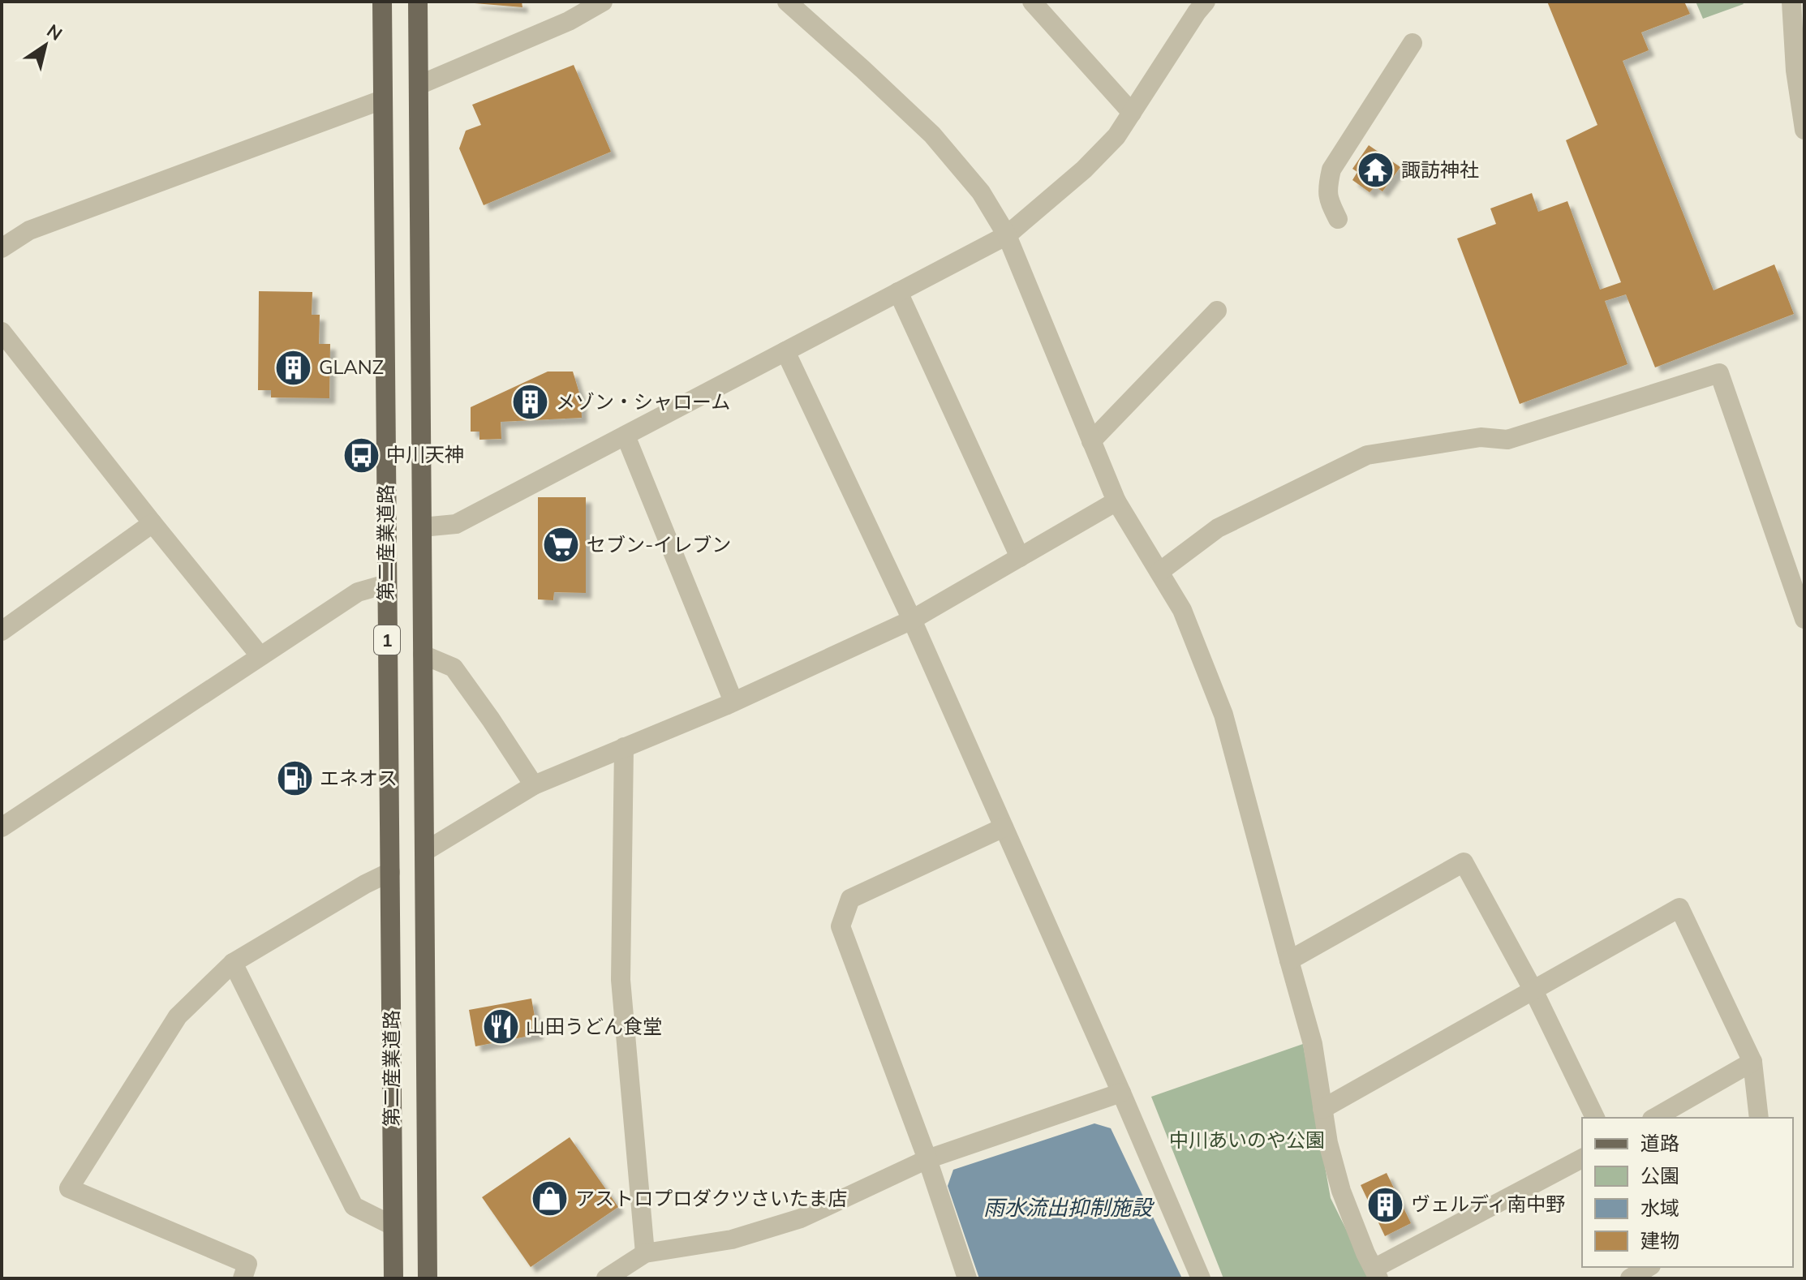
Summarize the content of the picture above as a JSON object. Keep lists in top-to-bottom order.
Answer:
{
  "streets": {
    "main road": ["第二産業道路", "1"]
  },
  "water": ["雨水流出抑制施設"],
  "parks": ["中川あいのや公園"],
  "places": {
    "temple": ["諏訪神社"],
    "building": ["GLANZ", "メゾン・シャローム", "ヴェルディ南中野"],
    "bus stop": ["中川天神"],
    "supermarket": ["セブン-イレブン"],
    "fuel station": ["エネオス"],
    "restaurant": ["山田うどん食堂"],
    "shop": ["アストロプロダクツさいたま店"]
  },
  "legend": [
    "道路",
    "公園",
    "水域",
    "建物"
  ],
  "north": "top right"
}
